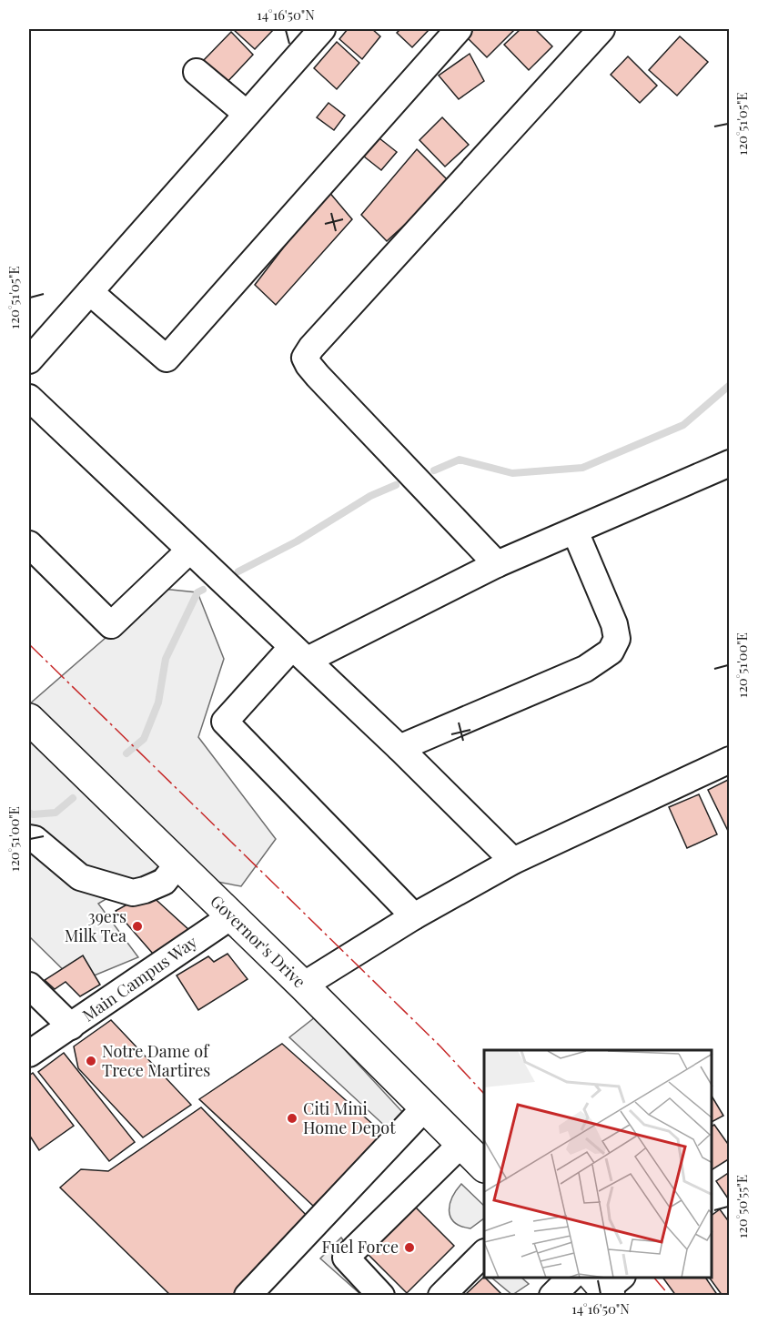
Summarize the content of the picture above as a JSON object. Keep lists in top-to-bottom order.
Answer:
{
  "streets": {
    "main road": ["Governor's Drive"],
    "street": ["Main Campus Way"]
  },
  "crossings": [
    ["Governor's Drive", "Main Campus Way"]
  ],
  "places": [
    "39ers Milk Tea",
    "Notre Dame of Trece Martires",
    "Citi Mini Home Depot",
    "Fuel Force"
  ],
  "coordinates": [
    "14°16'50\"N",
    "120°51'05\"E",
    "120°51'00\"E",
    "120°50'55\"E"
  ]
}
